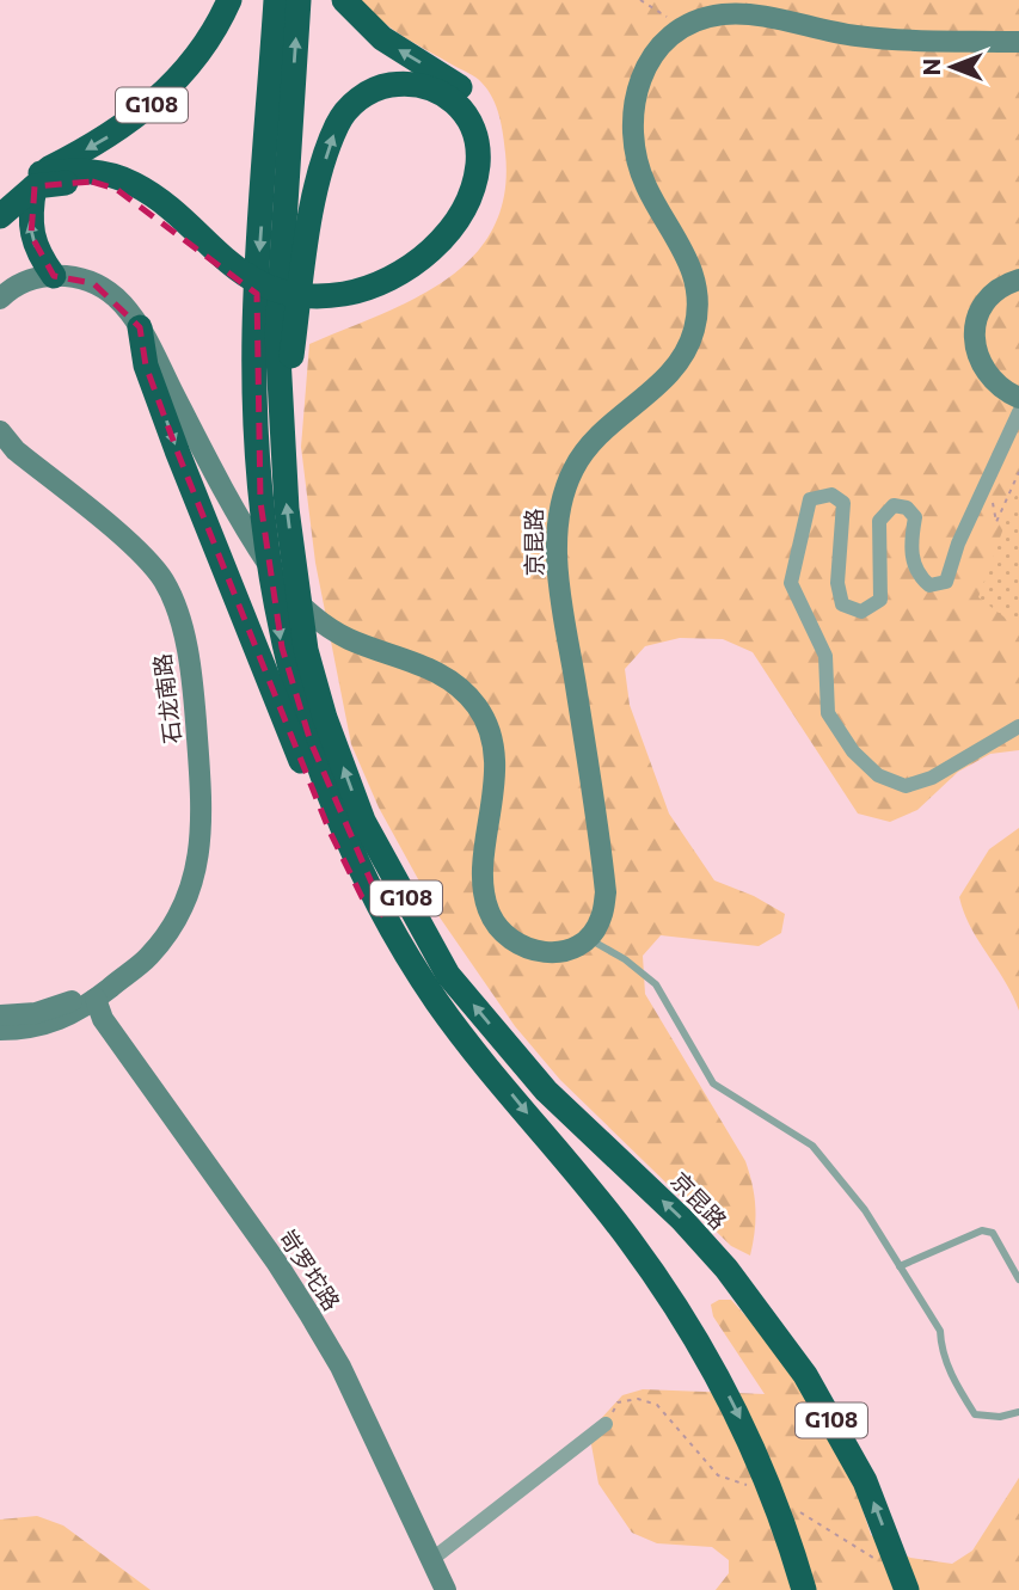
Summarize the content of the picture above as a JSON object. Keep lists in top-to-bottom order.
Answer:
{
  "streets": {
    "highway": ["G108", "京昆路"],
    "main road": ["石龙南路", "岢罗坨路"]
  },
  "crossings": [
    ["石龙南路", "岢罗坨路"]
  ],
  "north": "left"
}
